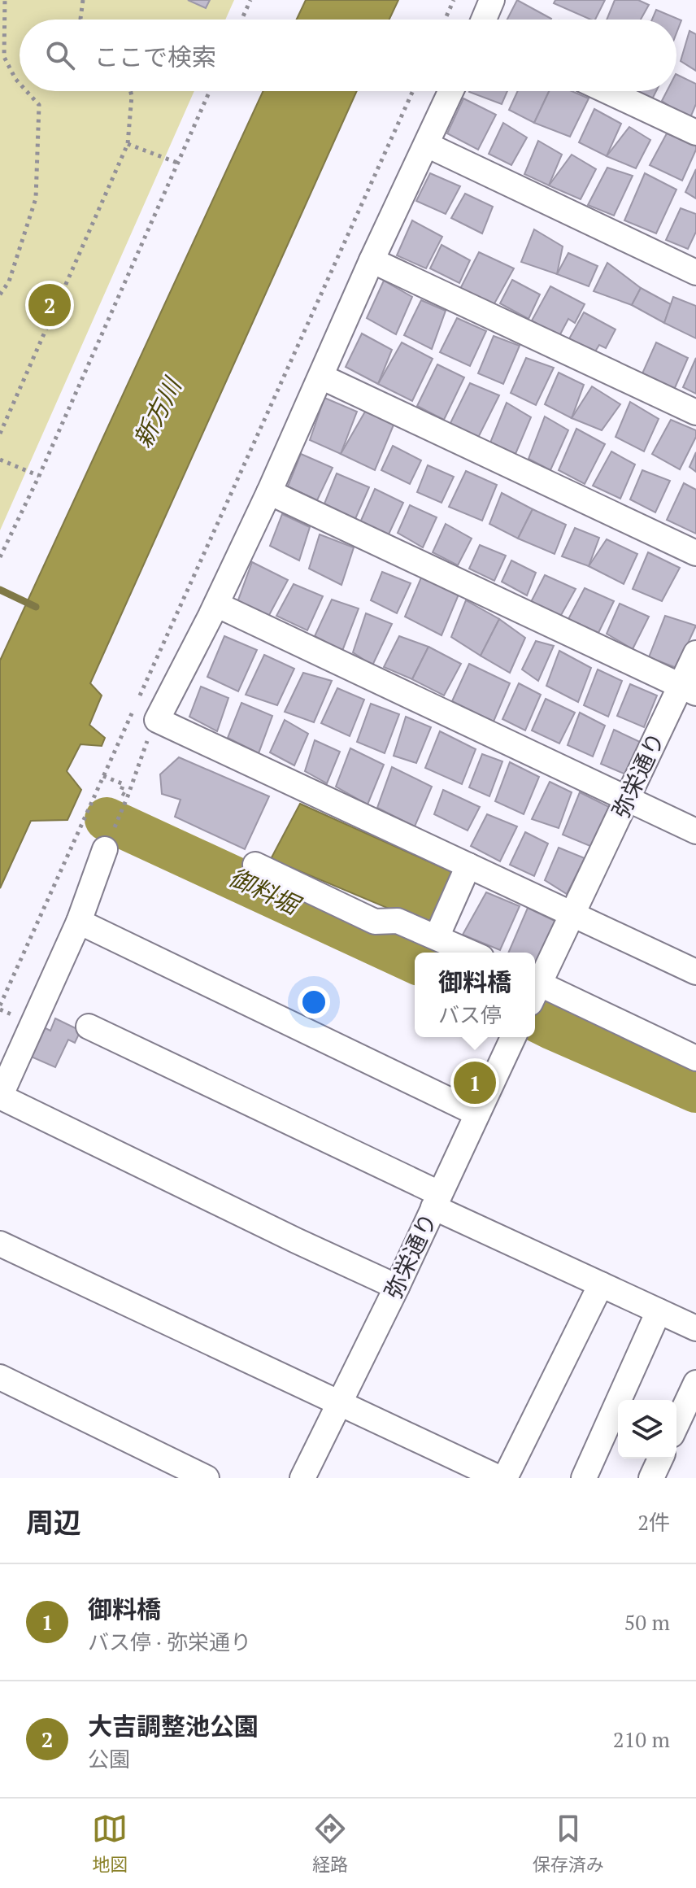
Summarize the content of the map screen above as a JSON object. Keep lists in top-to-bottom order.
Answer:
{
  "streets": {
    "street": ["弥栄通り"]
  },
  "water": ["新方川", "御料堀"],
  "page": {
    "search": "ここで検索",
    "pins": ["2", "1"],
    "popup": ["御料橋", "バス停"],
    "heading": ["周辺", "2件"],
    "list": [
      {
        "mark": "1",
        "name": "御料橋",
        "note": "バス停 · 弥栄通り",
        "value": "50 m"
      },
      {
        "mark": "2",
        "name": "大吉調整池公園",
        "note": "公園",
        "value": "210 m"
      }
    ],
    "nav": ["地図", "経路", "保存済み"]
  }
}
